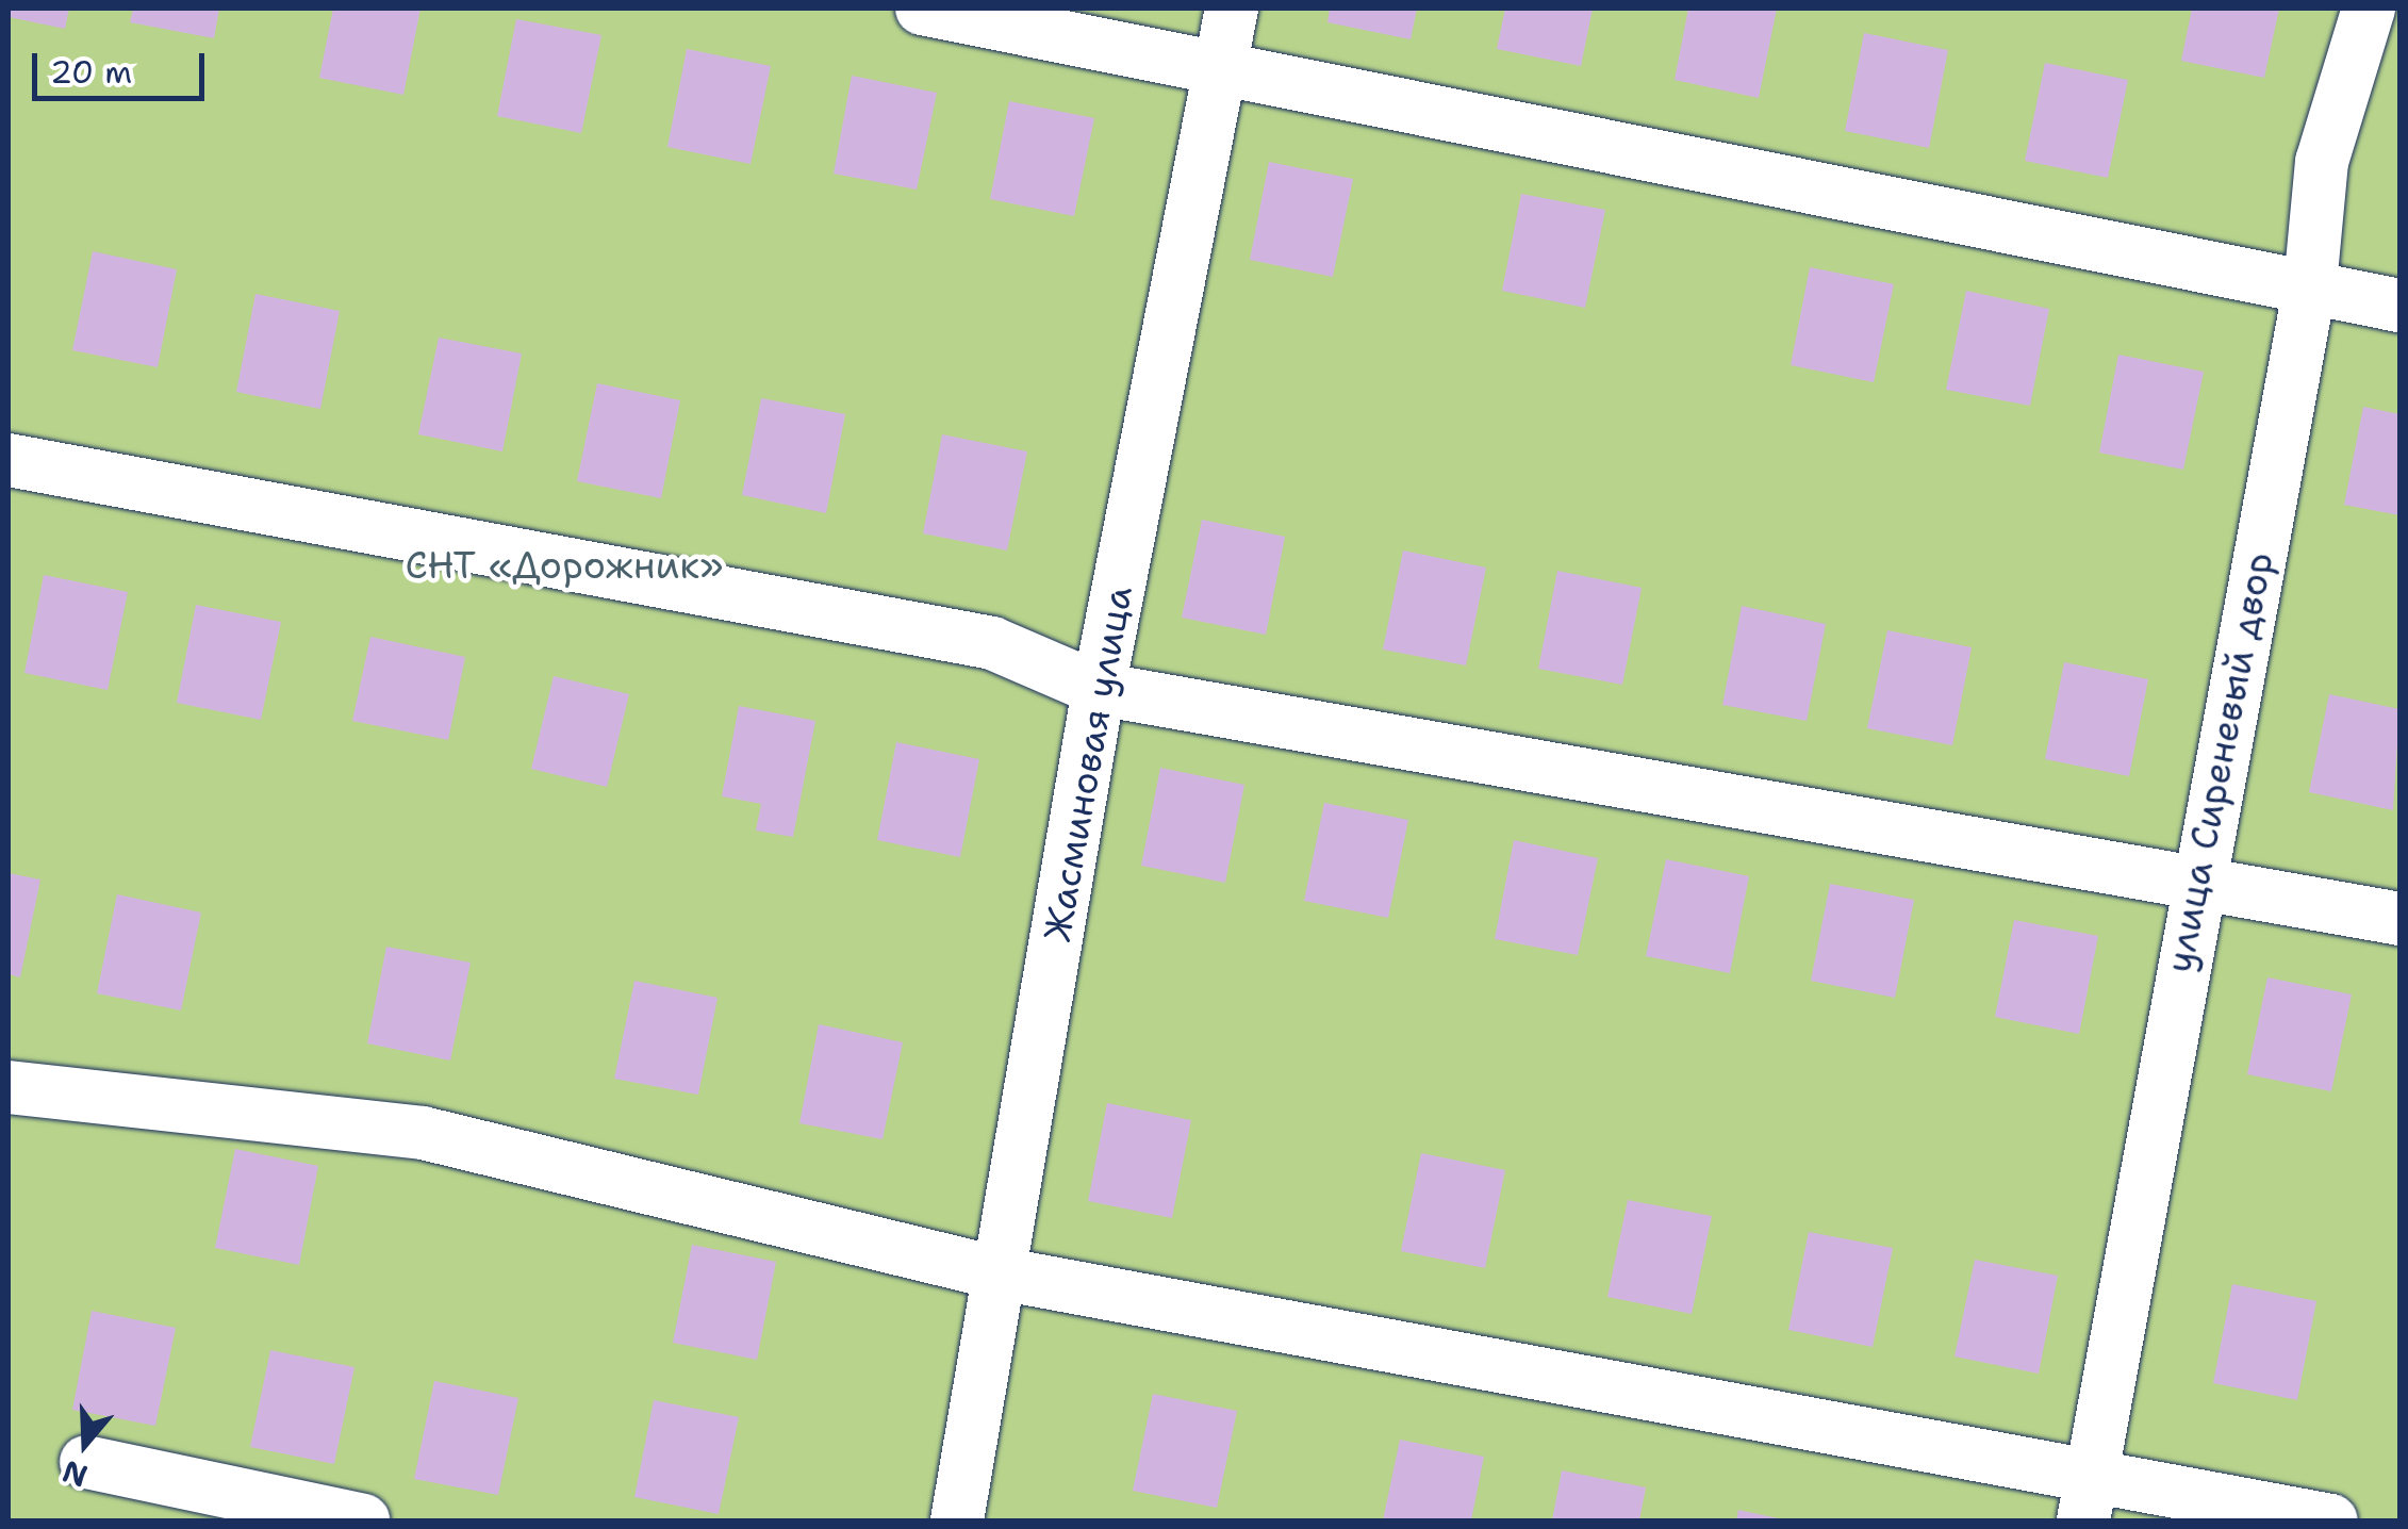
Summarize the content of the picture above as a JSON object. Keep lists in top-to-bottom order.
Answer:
{
  "streets": {
    "street": ["улица Сиреневый двор", "Жасминовая улица"]
  },
  "parks": ["СНТ «Дорожник»"],
  "scale_bar": "20 m",
  "north": "bottom"
}
